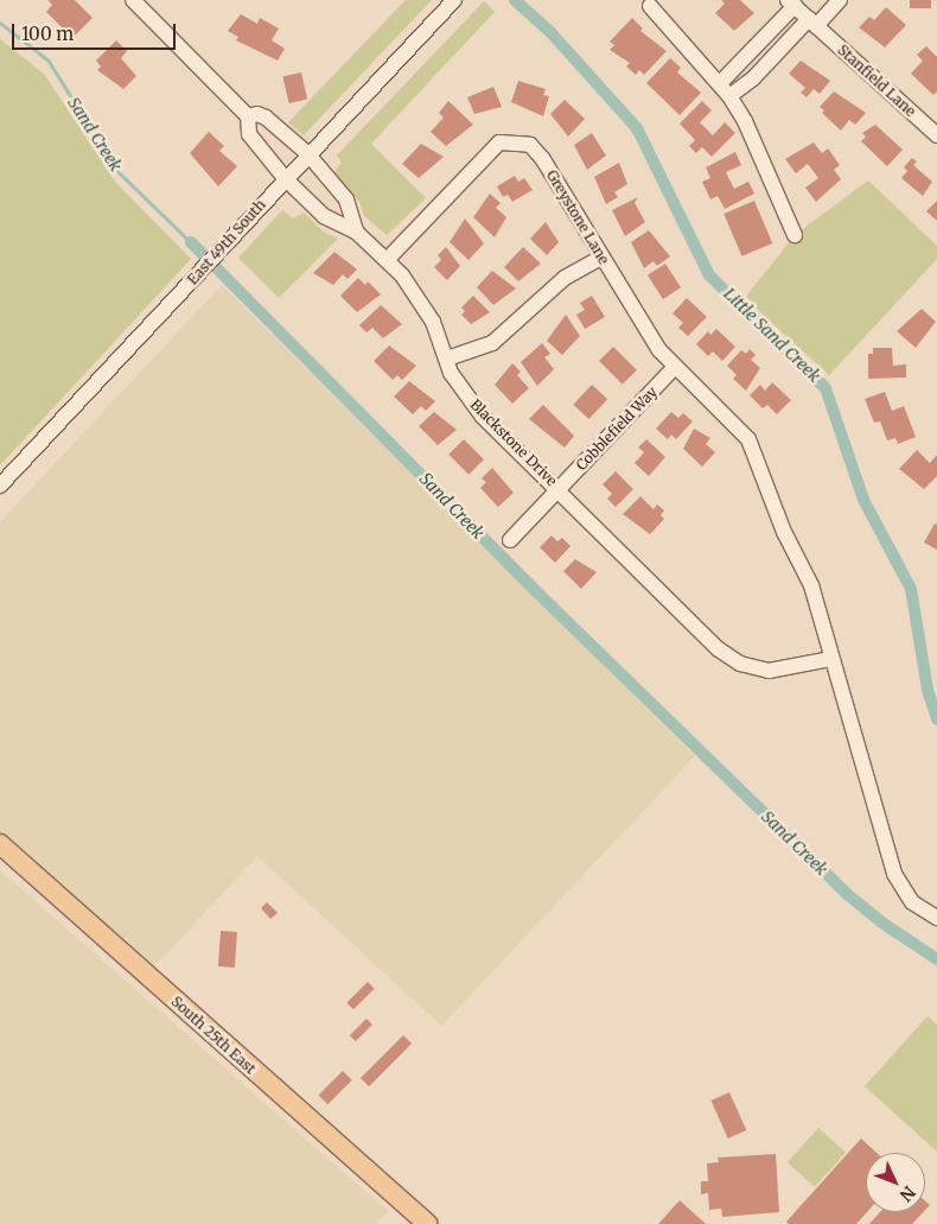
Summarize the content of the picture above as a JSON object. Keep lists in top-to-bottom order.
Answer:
{
  "streets": {
    "main road": ["South 25th East"],
    "street": [
      "Stanfield Lane",
      "Greystone Lane",
      "East 49th South",
      "Cobblefield Way",
      "Blackstone Drive"
    ]
  },
  "crossings": [
    ["Greystone Lane", "Cobblefield Way"],
    ["Greystone Lane", "Blackstone Drive"],
    ["East 49th South", "Blackstone Drive"],
    ["Cobblefield Way", "Blackstone Drive"]
  ],
  "water": ["Sand Creek", "Little Sand Creek"],
  "scale_bar": "100 m",
  "north": "bottom right"
}
